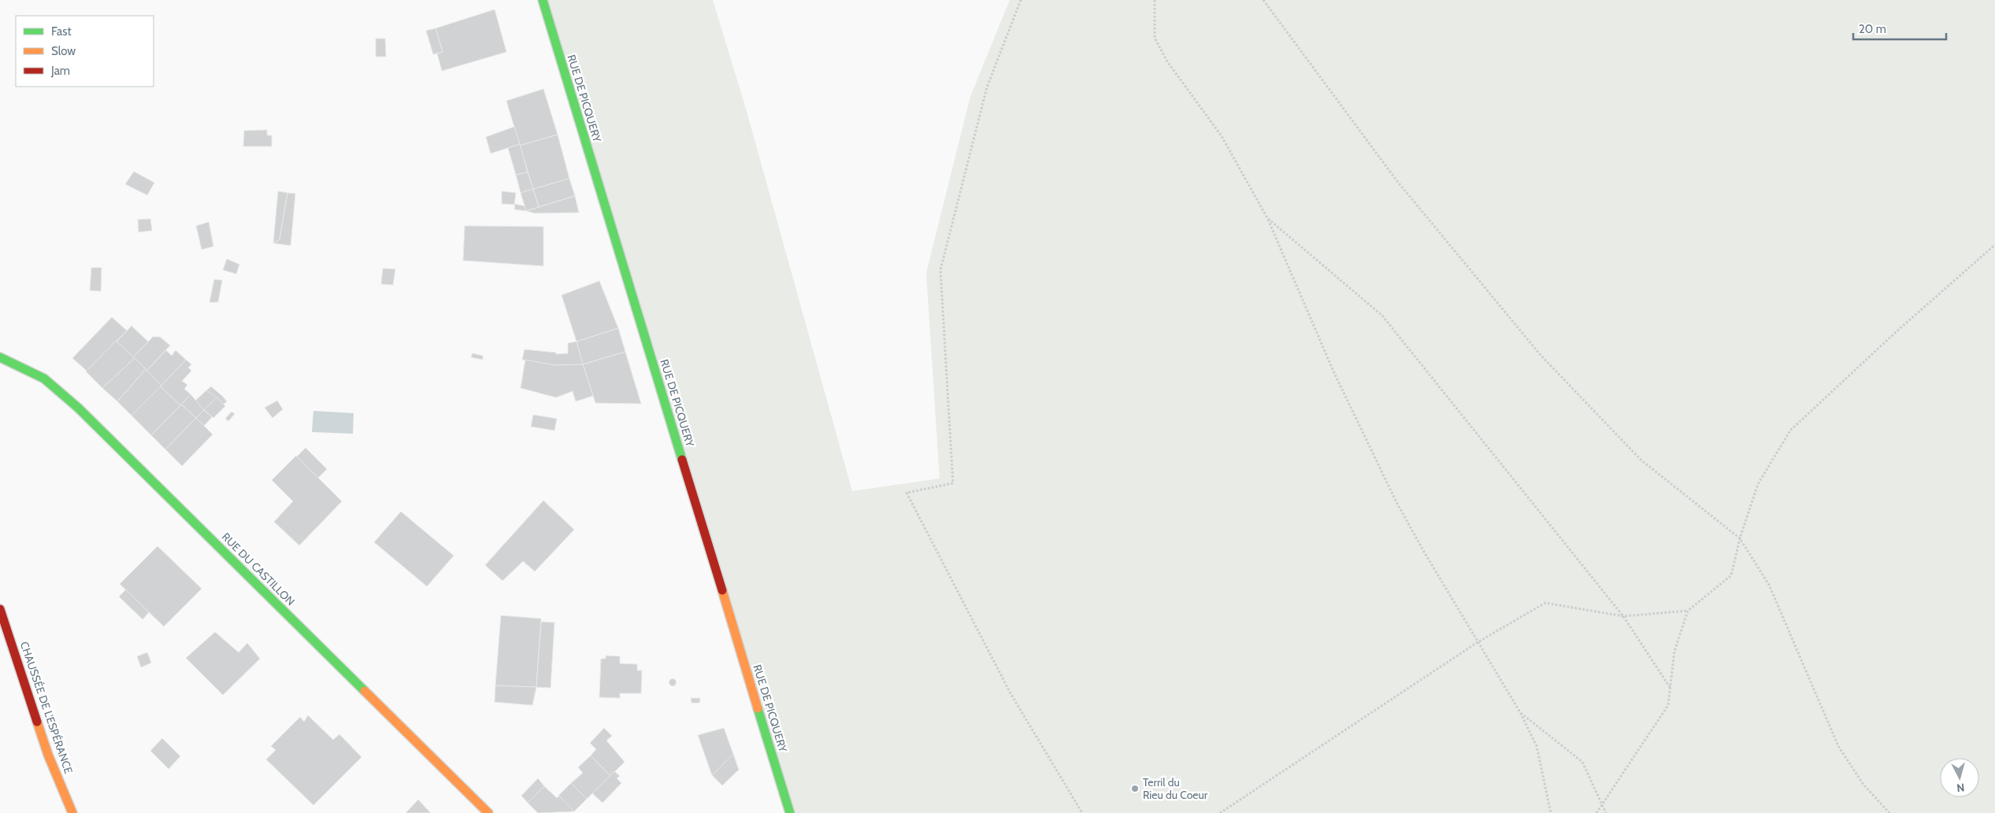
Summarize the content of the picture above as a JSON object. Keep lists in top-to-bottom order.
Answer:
{
  "streets": {
    "street": ["RUE DE PICQUERY", "RUE DU CASTILLON", "CHAUSSÉE DE L'ESPÉRANCE"]
  },
  "places": ["Terril du Rieu du Coeur"],
  "legend": ["Fast", "Slow", "Jam"],
  "scale_bar": "20 m",
  "north": "bottom"
}
